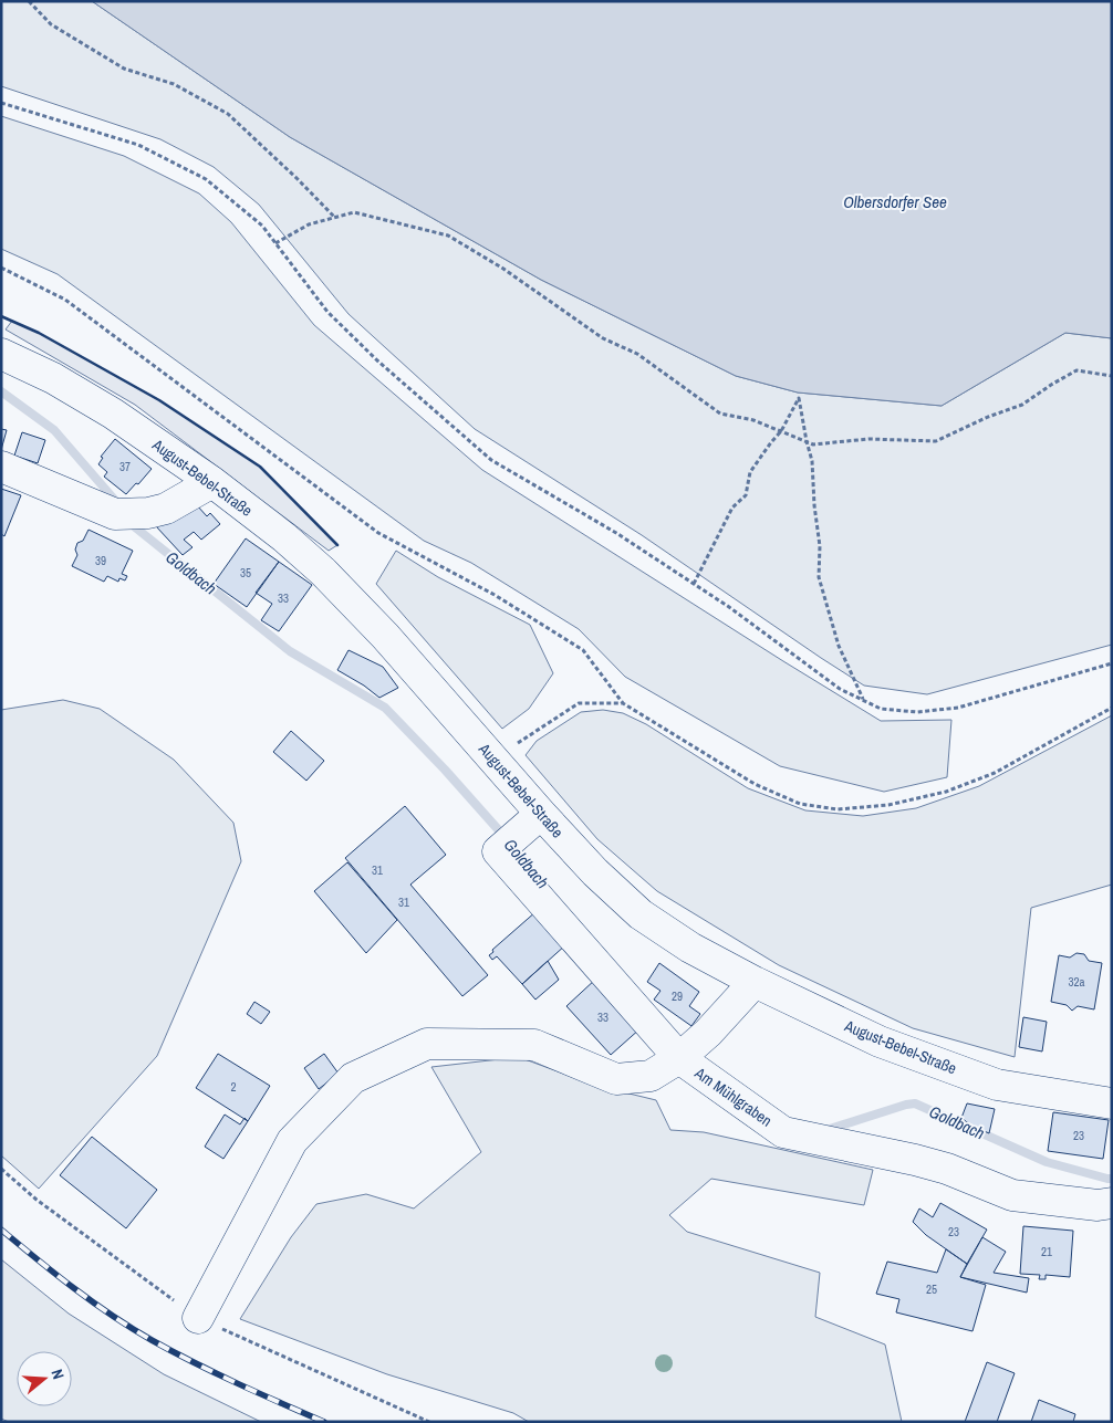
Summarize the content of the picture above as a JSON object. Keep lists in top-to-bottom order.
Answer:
{
  "streets": {
    "street": ["August-Bebel-Straße", "Am Mühlgraben"]
  },
  "crossings": [
    ["August-Bebel-Straße", "Am Mühlgraben"]
  ],
  "water": ["Olbersdorfer See", "Goldbach"],
  "house_numbers": [
    "37",
    "39",
    "35",
    "33",
    "31",
    "31",
    "32a",
    "29",
    "33",
    "2",
    "23",
    "23",
    "21",
    "25"
  ],
  "north": "right"
}
